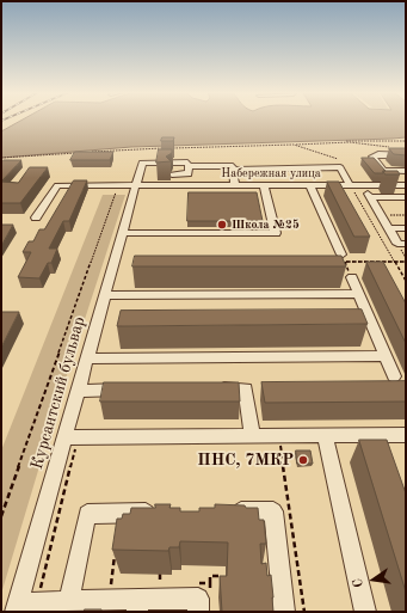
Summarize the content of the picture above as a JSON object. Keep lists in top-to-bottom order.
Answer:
{
  "streets": {
    "street": ["Набережная улица", "Курсантский бульвар"]
  },
  "crossings": [
    ["Набережная улица", "Курсантский бульвар"]
  ],
  "places": ["Школа №25", "ПНС, 7МКР"],
  "north": "left"
}
